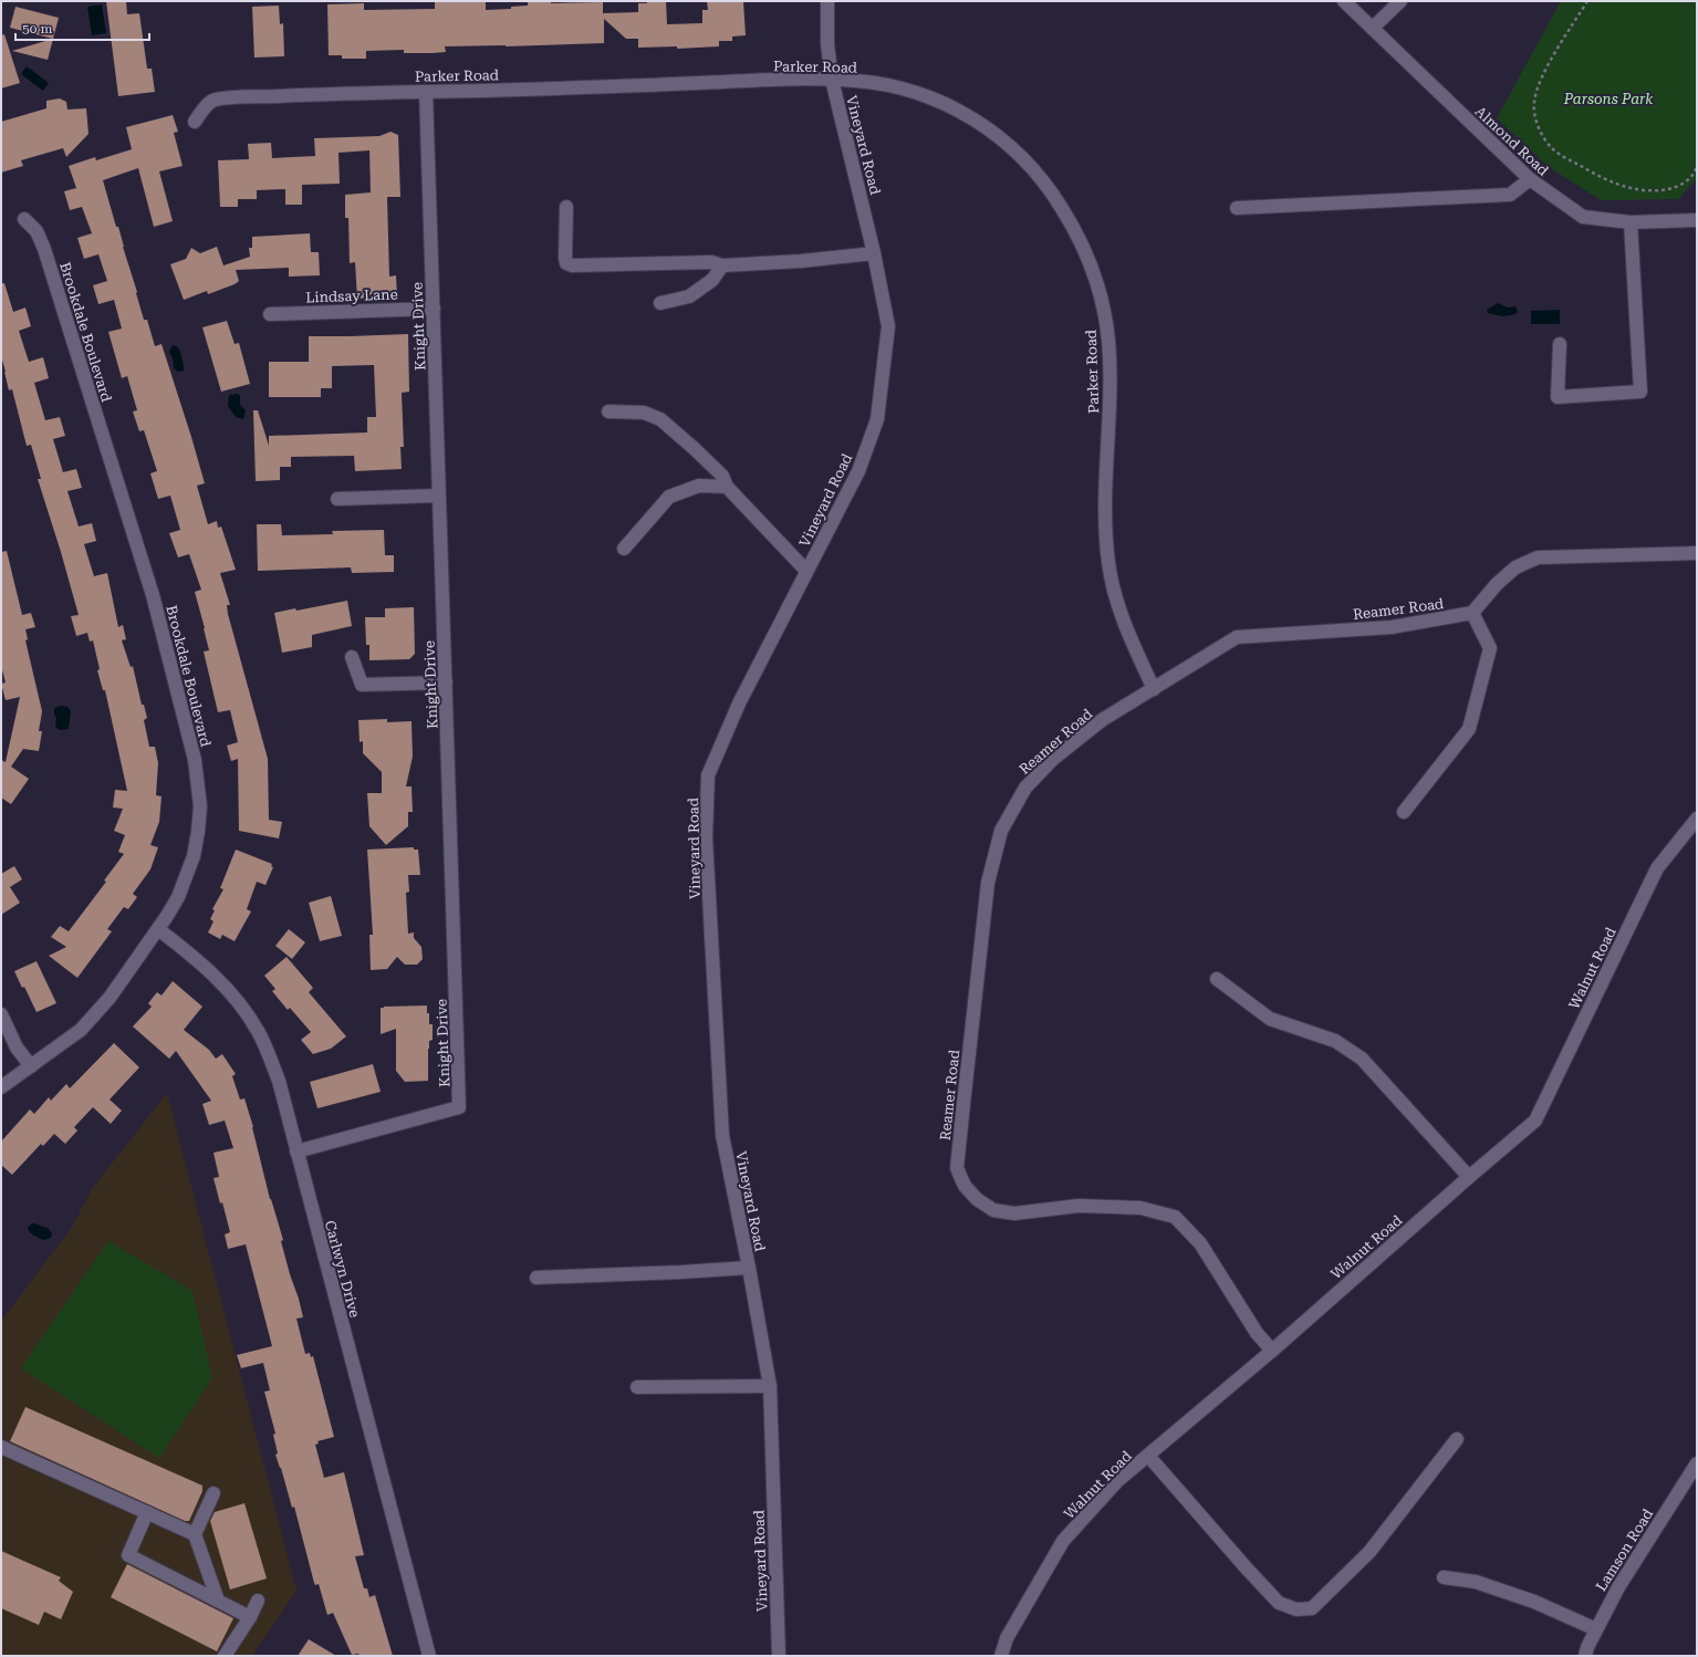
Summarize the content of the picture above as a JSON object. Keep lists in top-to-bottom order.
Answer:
{
  "streets": {
    "street": [
      "Parker Road",
      "Almond Road",
      "Vineyard Road",
      "Lindsay Lane",
      "Knight Drive",
      "Brookdale Boulevard",
      "Reamer Road",
      "Walnut Road",
      "Carlwyn Drive",
      "Lamson Road"
    ]
  },
  "crossings": [
    ["Parker Road", "Vineyard Road"],
    ["Parker Road", "Knight Drive"],
    ["Parker Road", "Reamer Road"],
    ["Lindsay Lane", "Knight Drive"],
    ["Knight Drive", "Carlwyn Drive"],
    ["Brookdale Boulevard", "Carlwyn Drive"],
    ["Reamer Road", "Walnut Road"]
  ],
  "parks": ["Parsons Park"],
  "scale_bar": "50 m"
}
